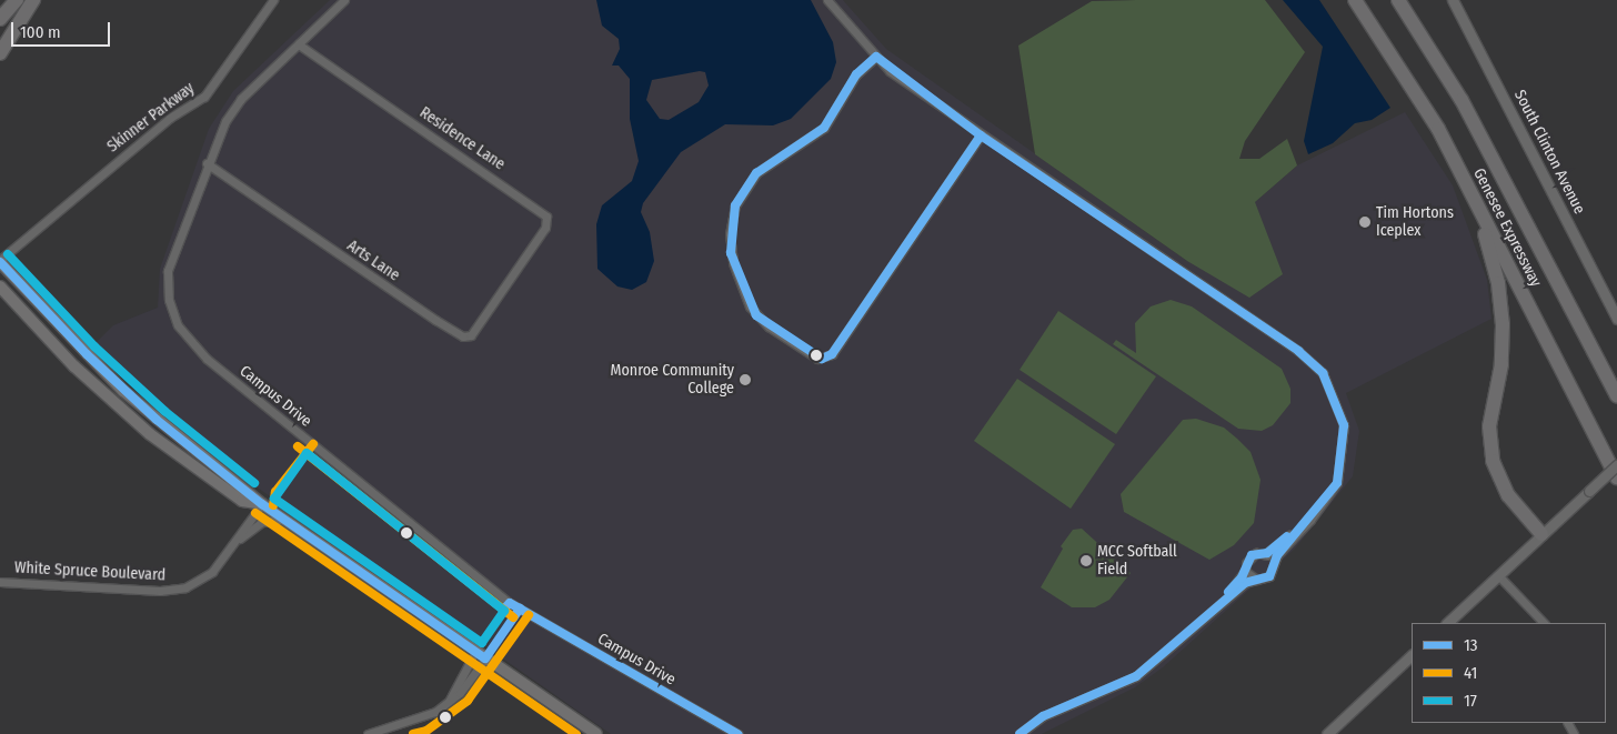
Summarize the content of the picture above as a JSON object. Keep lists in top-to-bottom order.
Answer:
{
  "streets": {
    "highway": ["Genesee Expressway"],
    "street": [
      "Skinner Parkway",
      "Residence Lane",
      "South Clinton Avenue",
      "Arts Lane",
      "Campus Drive",
      "White Spruce Boulevard"
    ]
  },
  "crossings": [
    ["Residence Lane", "Arts Lane"],
    ["Residence Lane", "Campus Drive"],
    ["Arts Lane", "Campus Drive"]
  ],
  "places": ["Tim Hortons Iceplex", "Monroe Community College", "MCC Softball Field"],
  "lines": ["transit line 13", "transit line 17", "transit line 41"],
  "legend": ["13", "41", "17"],
  "scale_bar": "100 m"
}
